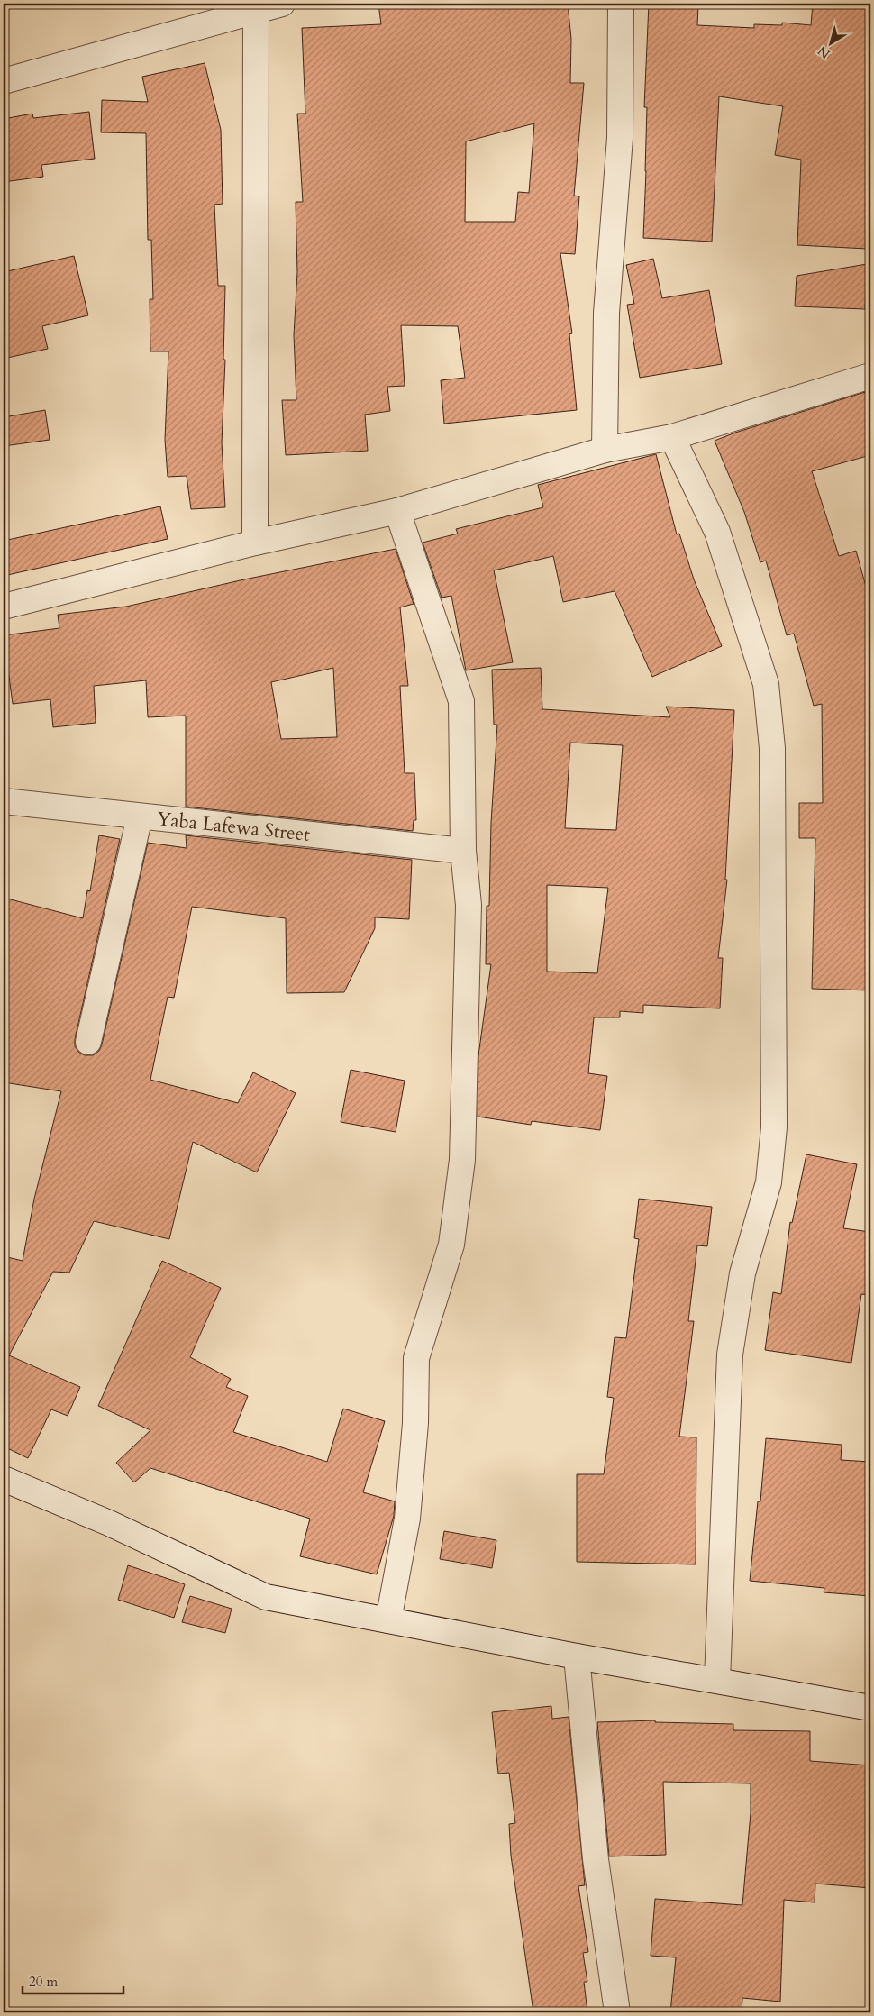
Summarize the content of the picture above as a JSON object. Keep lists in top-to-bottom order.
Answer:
{
  "streets": {
    "street": ["Yaba Lafewa Street"]
  },
  "scale_bar": "20 m",
  "north": "bottom left"
}
